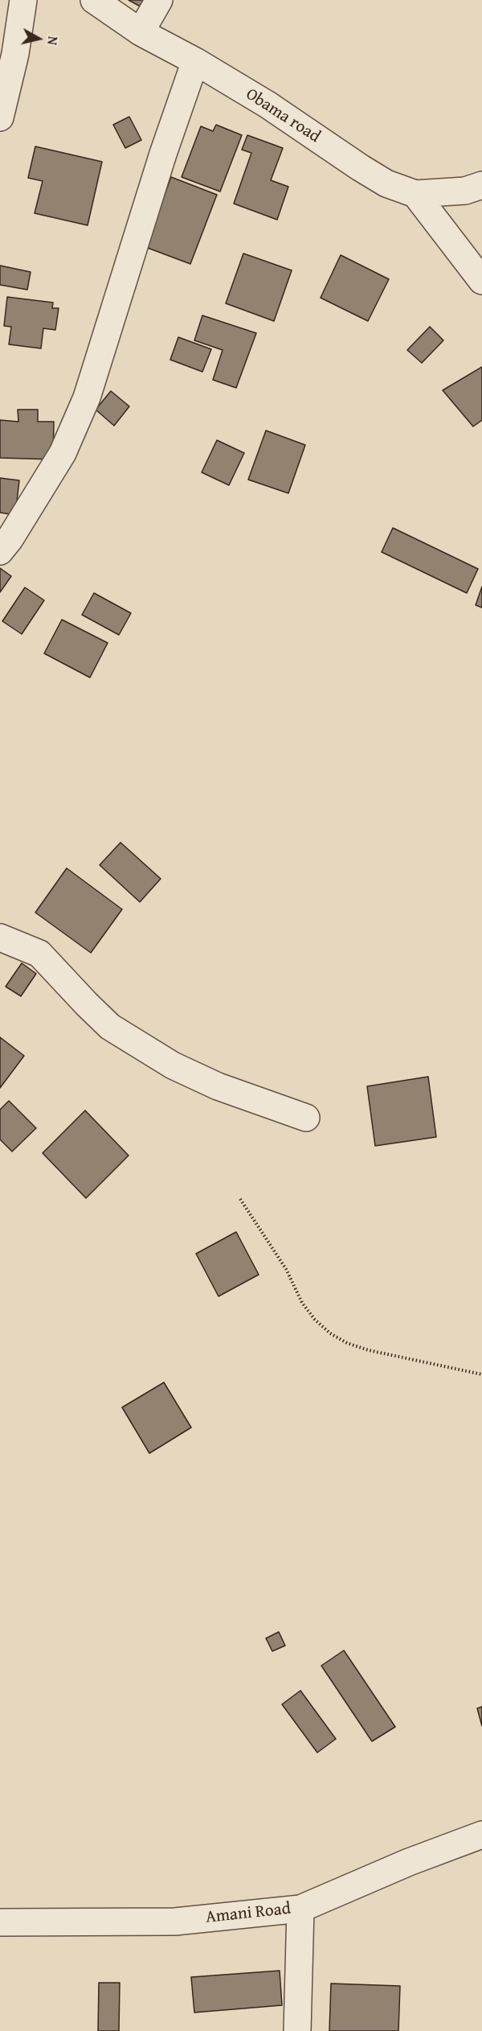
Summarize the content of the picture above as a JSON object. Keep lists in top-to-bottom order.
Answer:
{
  "streets": {
    "street": ["Obama road", "Amani Road"]
  },
  "north": "right"
}
